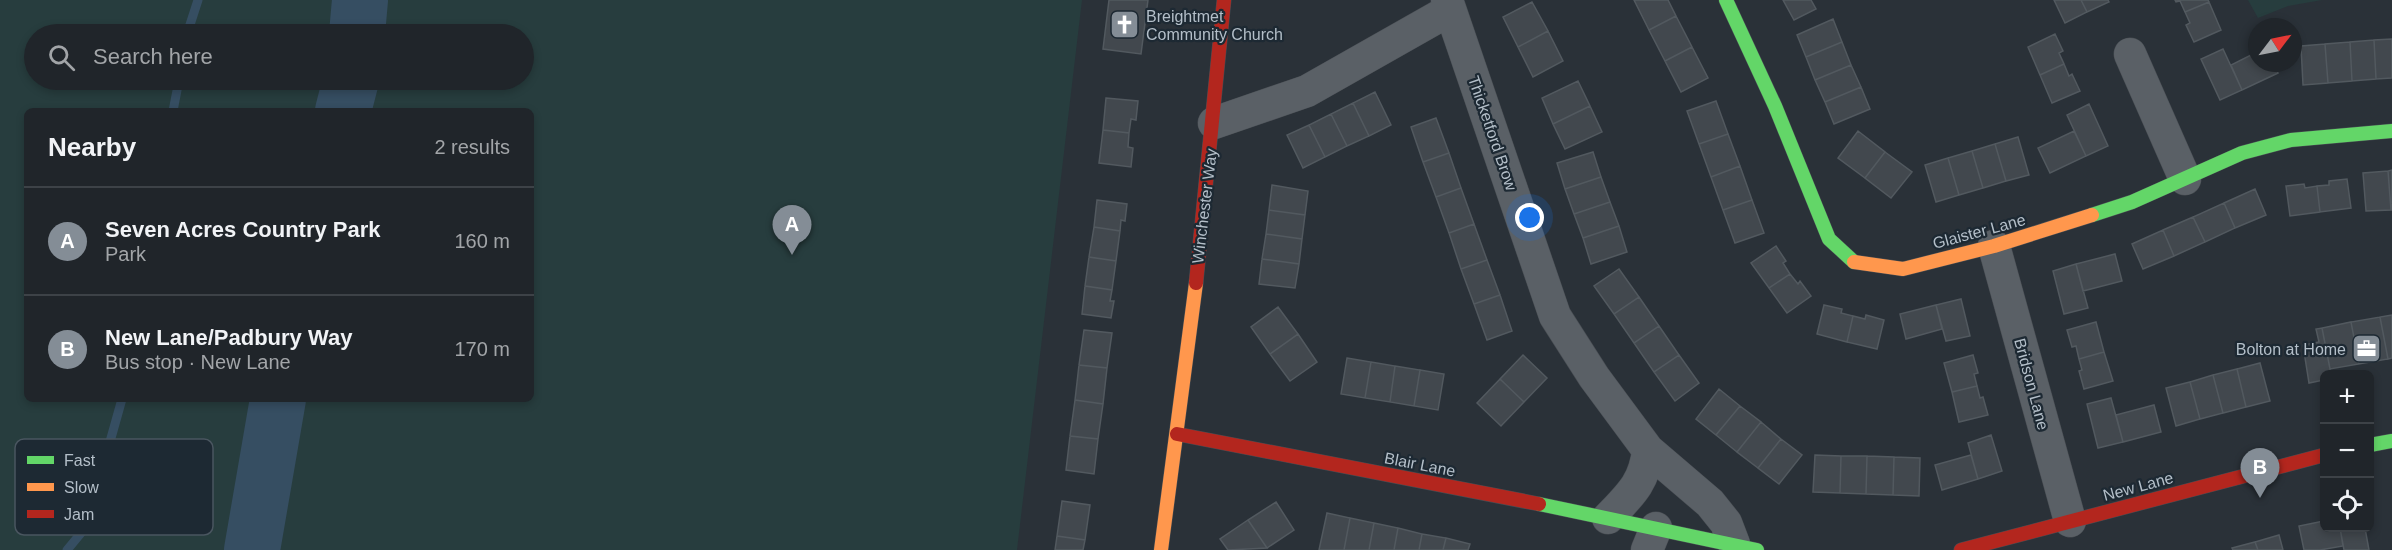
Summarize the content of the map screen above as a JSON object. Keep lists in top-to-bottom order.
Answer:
{
  "streets": {
    "street": [
      "Thicketford Brow",
      "Winchester Way",
      "Glaister Lane",
      "Bridson Lane",
      "Blair Lane",
      "New Lane"
    ]
  },
  "crossings": [
    ["Winchester Way", "Blair Lane"],
    ["Glaister Lane", "Bridson Lane"],
    ["Bridson Lane", "New Lane"]
  ],
  "places": {
    "church": ["Breightmet Community Church"],
    "office": ["Bolton at Home"]
  },
  "legend": ["Fast", "Slow", "Jam"],
  "north": "top right",
  "page": {
    "search": "Search here",
    "heading": ["Nearby", "2 results"],
    "list": [
      {
        "mark": "A",
        "name": "Seven Acres Country Park",
        "note": "Park",
        "value": "160 m"
      },
      {
        "mark": "B",
        "name": "New Lane/Padbury Way",
        "note": "Bus stop · New Lane",
        "value": "170 m"
      }
    ],
    "pins": ["A", "B"],
    "map_buttons": ["+", "−"]
  }
}
